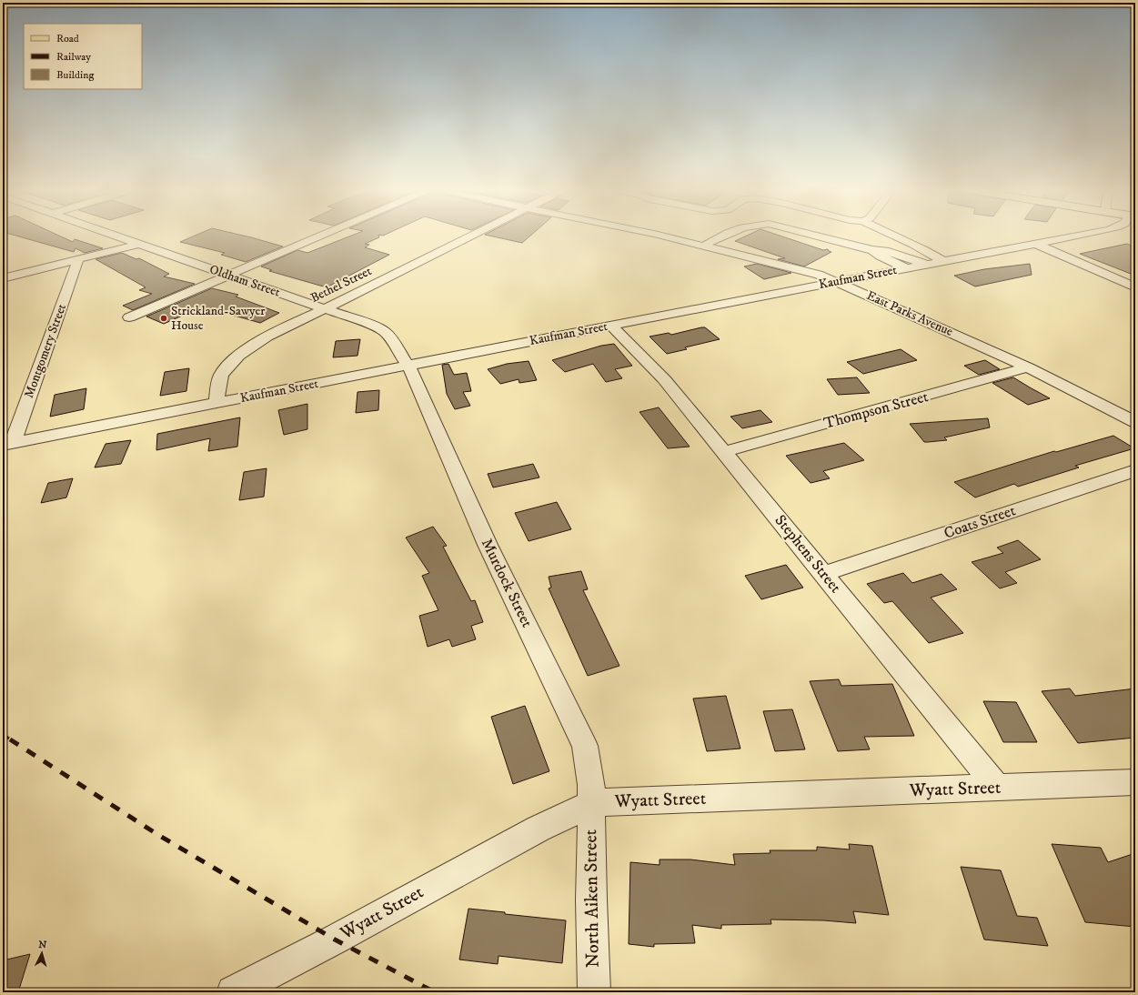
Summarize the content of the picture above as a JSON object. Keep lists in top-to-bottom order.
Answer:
{
  "streets": {
    "street": [
      "Kaufman Street",
      "Oldham Street",
      "Bethel Street",
      "East Parks Avenue",
      "Montgomery Street",
      "Thompson Street",
      "Coats Street",
      "Stephens Street",
      "Murdock Street",
      "Wyatt Street",
      "North Aiken Street"
    ]
  },
  "crossings": [
    ["Kaufman Street", "Oldham Street"],
    ["Kaufman Street", "Bethel Street"],
    ["Kaufman Street", "East Parks Avenue"],
    ["Kaufman Street", "Montgomery Street"],
    ["Kaufman Street", "Stephens Street"],
    ["Kaufman Street", "Murdock Street"],
    ["Oldham Street", "Bethel Street"],
    ["Oldham Street", "Murdock Street"],
    ["East Parks Avenue", "Thompson Street"],
    ["Thompson Street", "Stephens Street"],
    ["Coats Street", "Stephens Street"],
    ["Stephens Street", "Wyatt Street"],
    ["Murdock Street", "Wyatt Street"],
    ["Murdock Street", "North Aiken Street"],
    ["Wyatt Street", "North Aiken Street"]
  ],
  "places": ["Strickland-Sawyer House"],
  "legend": ["Road", "Railway", "Building"],
  "north": "top"
}
